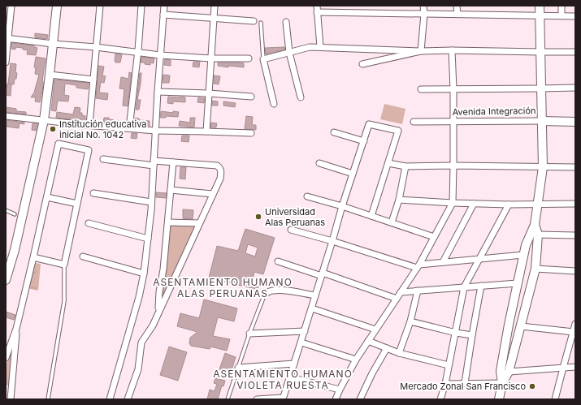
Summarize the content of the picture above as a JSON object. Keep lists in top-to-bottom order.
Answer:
{
  "streets": {
    "street": ["Avenida Integración"]
  },
  "districts": ["ASENTAMIENTO HUMANO ALAS PERUANAS", "ASENTAMIENTO HUMANO VIOLETA RUESTA"],
  "places": ["Institución educativa inicial No. 1042", "Universidad Alas Peruanas", "Mercado Zonal San Francisco"]
}
